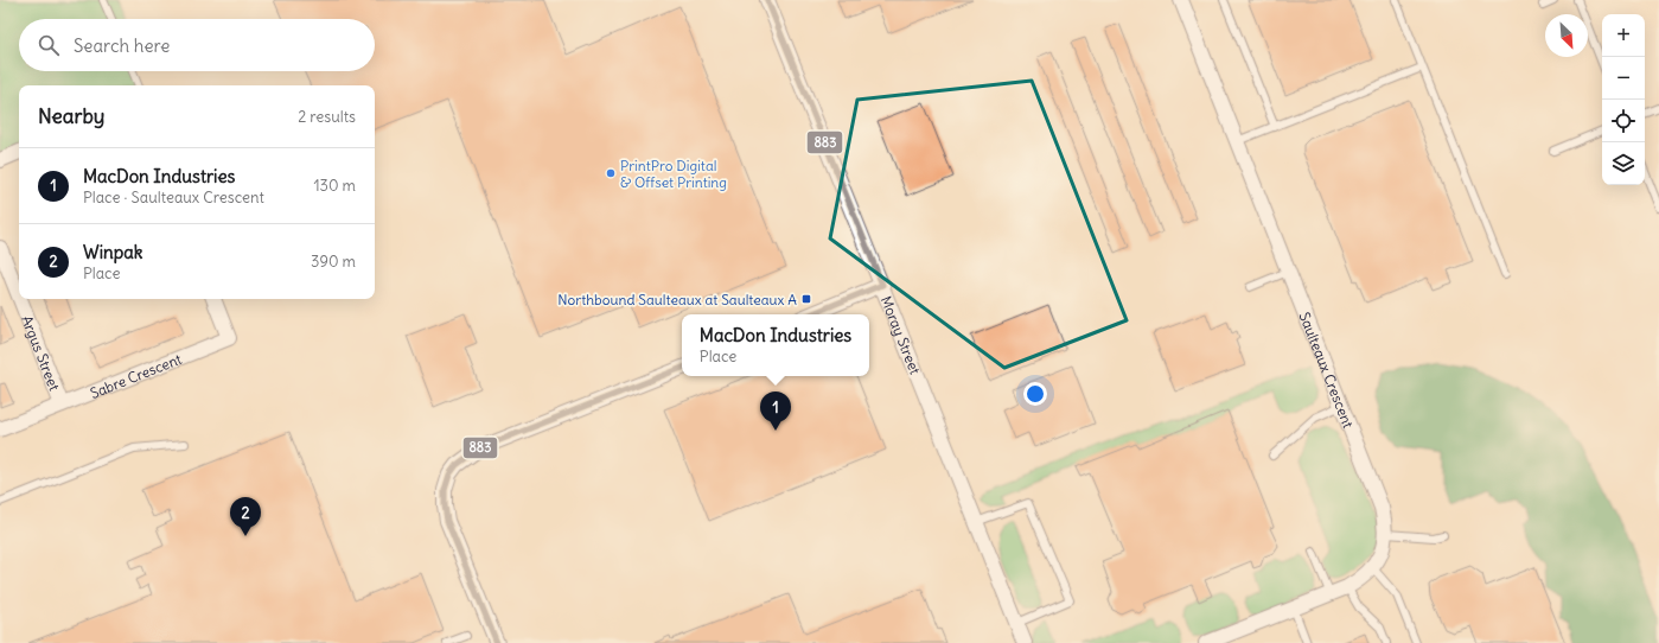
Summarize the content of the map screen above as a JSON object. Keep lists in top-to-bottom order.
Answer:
{
  "streets": {
    "street": [
      "Moray Street",
      "Argus Street",
      "Saulteaux Crescent",
      "Sabre Crescent"
    ]
  },
  "crossings": [
    ["Argus Street", "Sabre Crescent"]
  ],
  "places": {
    "other": ["PrintPro Digital & Offset Printing"],
    "transit": ["Northbound Saulteaux at Saulteaux A"]
  },
  "lines": ["transit line 883"],
  "north": "bottom right",
  "page": {
    "map_buttons": ["+", "−"],
    "search": "Search here",
    "heading": ["Nearby", "2 results"],
    "list": [
      {
        "mark": "1",
        "name": "MacDon Industries",
        "note": "Place · Saulteaux Crescent",
        "value": "130 m"
      },
      {
        "mark": "2",
        "name": "Winpak",
        "note": "Place",
        "value": "390 m"
      }
    ],
    "popup": ["MacDon Industries", "Place"],
    "pins": ["1", "2"]
  }
}
